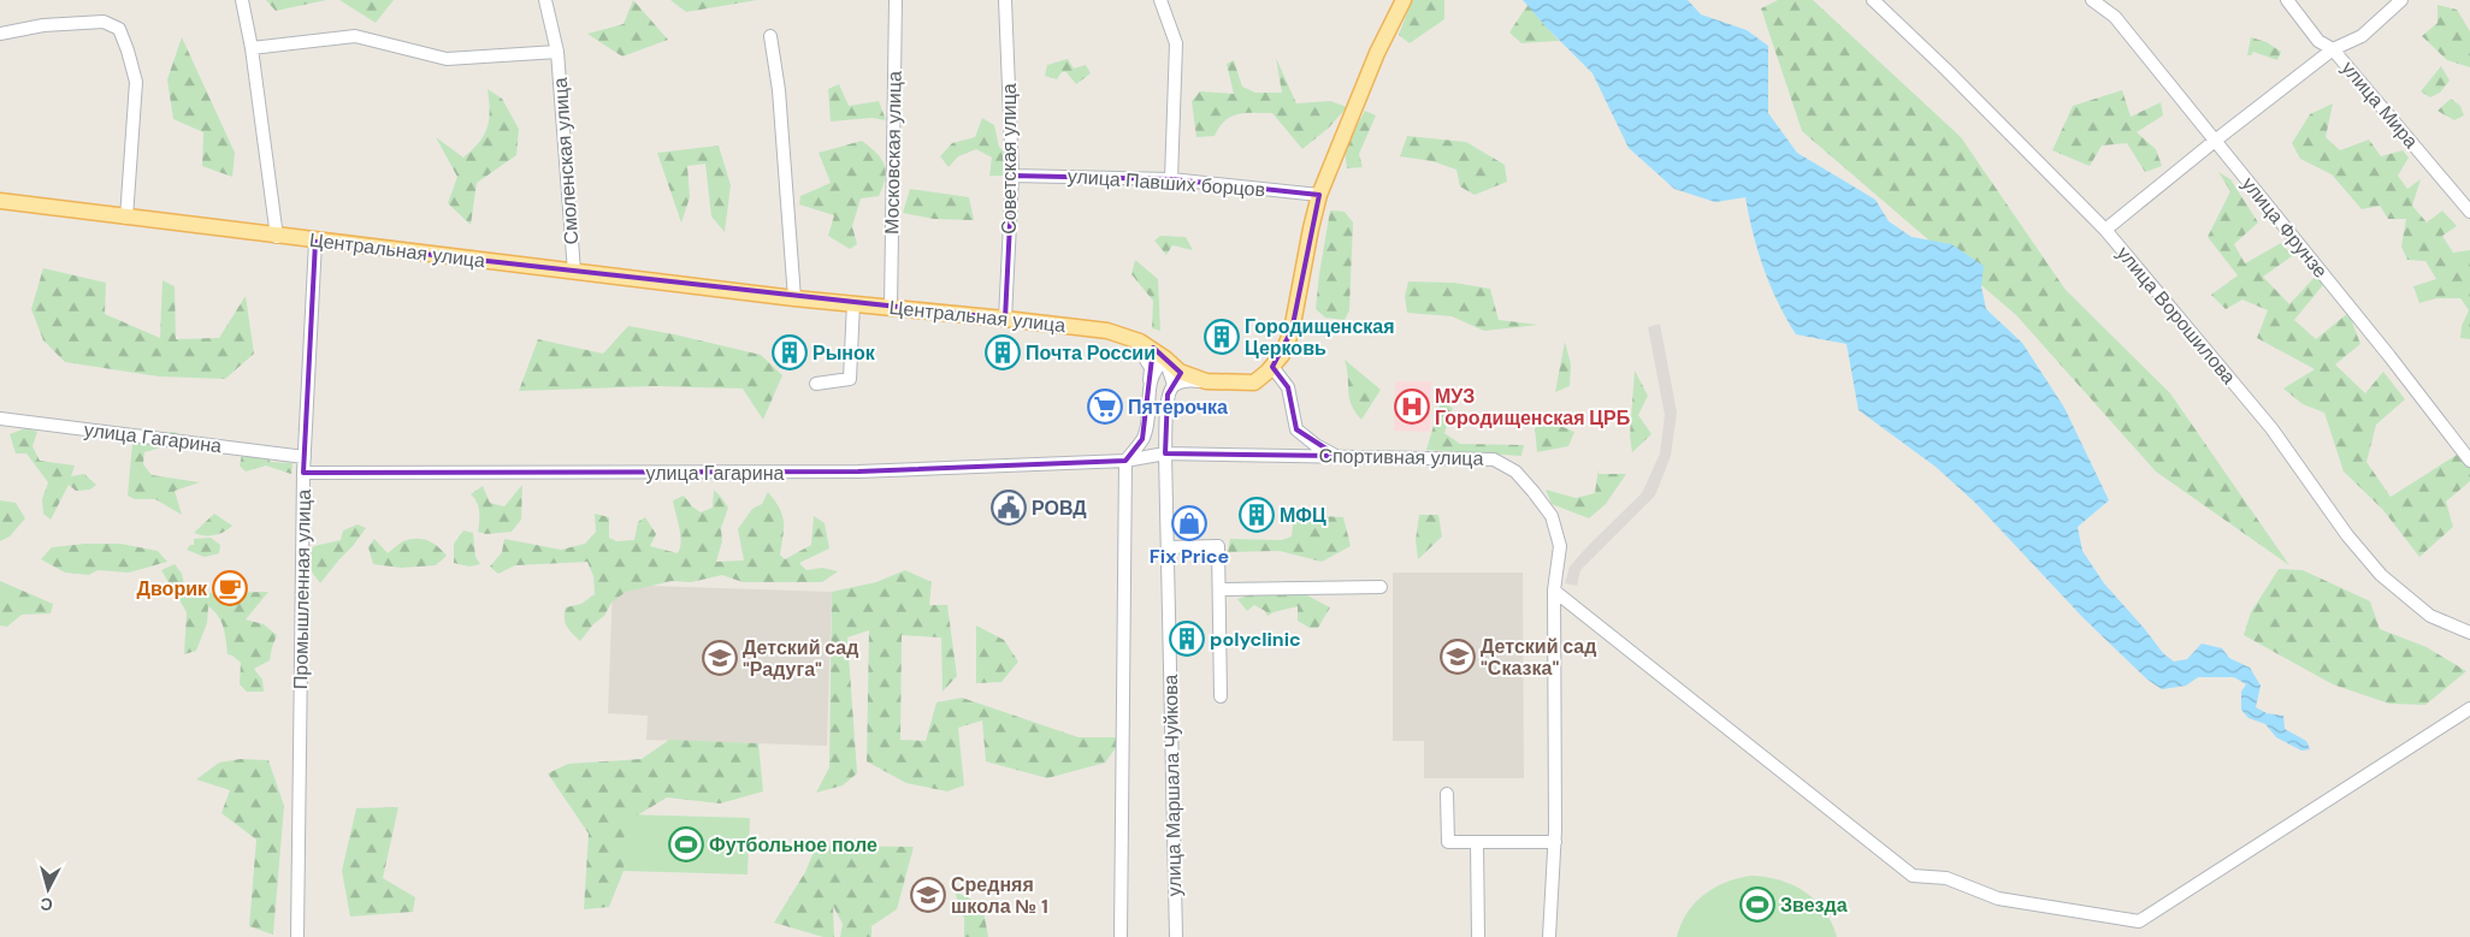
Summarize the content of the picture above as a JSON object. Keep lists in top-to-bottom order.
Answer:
{
  "streets": {
    "main road": ["Центральная улица"],
    "street": [
      "улица Мира",
      "Московская улица",
      "Советская улица",
      "Смоленская улица",
      "улица Павших борцов",
      "улица Фрунзе",
      "улица Ворошилова",
      "улица Гагарина",
      "Спортивная улица",
      "Промышленная улица",
      "улица Маршала Чуйкова"
    ]
  },
  "crossings": [
    ["Московская улица", "Центральная улица"],
    ["Советская улица", "улица Павших борцов"],
    ["Советская улица", "Центральная улица"],
    ["Смоленская улица", "Центральная улица"],
    ["Центральная улица", "Промышленная улица"],
    ["улица Гагарина", "Спортивная улица"],
    ["улица Гагарина", "Промышленная улица"],
    ["Спортивная улица", "улица Маршала Чуйкова"]
  ],
  "places": {
    "building": [
      "Городищенская Церковь",
      "Рынок",
      "Почта России",
      "МФЦ",
      "polyclinic"
    ],
    "supermarket": ["Пятерочка"],
    "hospital": ["МУЗ Городищенская ЦРБ"],
    "public building": ["РОВД"],
    "shop": ["Fix Price"],
    "cafe": ["Дворик"],
    "school or university": ["Детский сад \"Сказка\"", "Детский сад \"Радуга\"", "Средняя школа № 1"],
    "sports": ["Футбольное поле", "Звезда"]
  },
  "north": "bottom"
}
